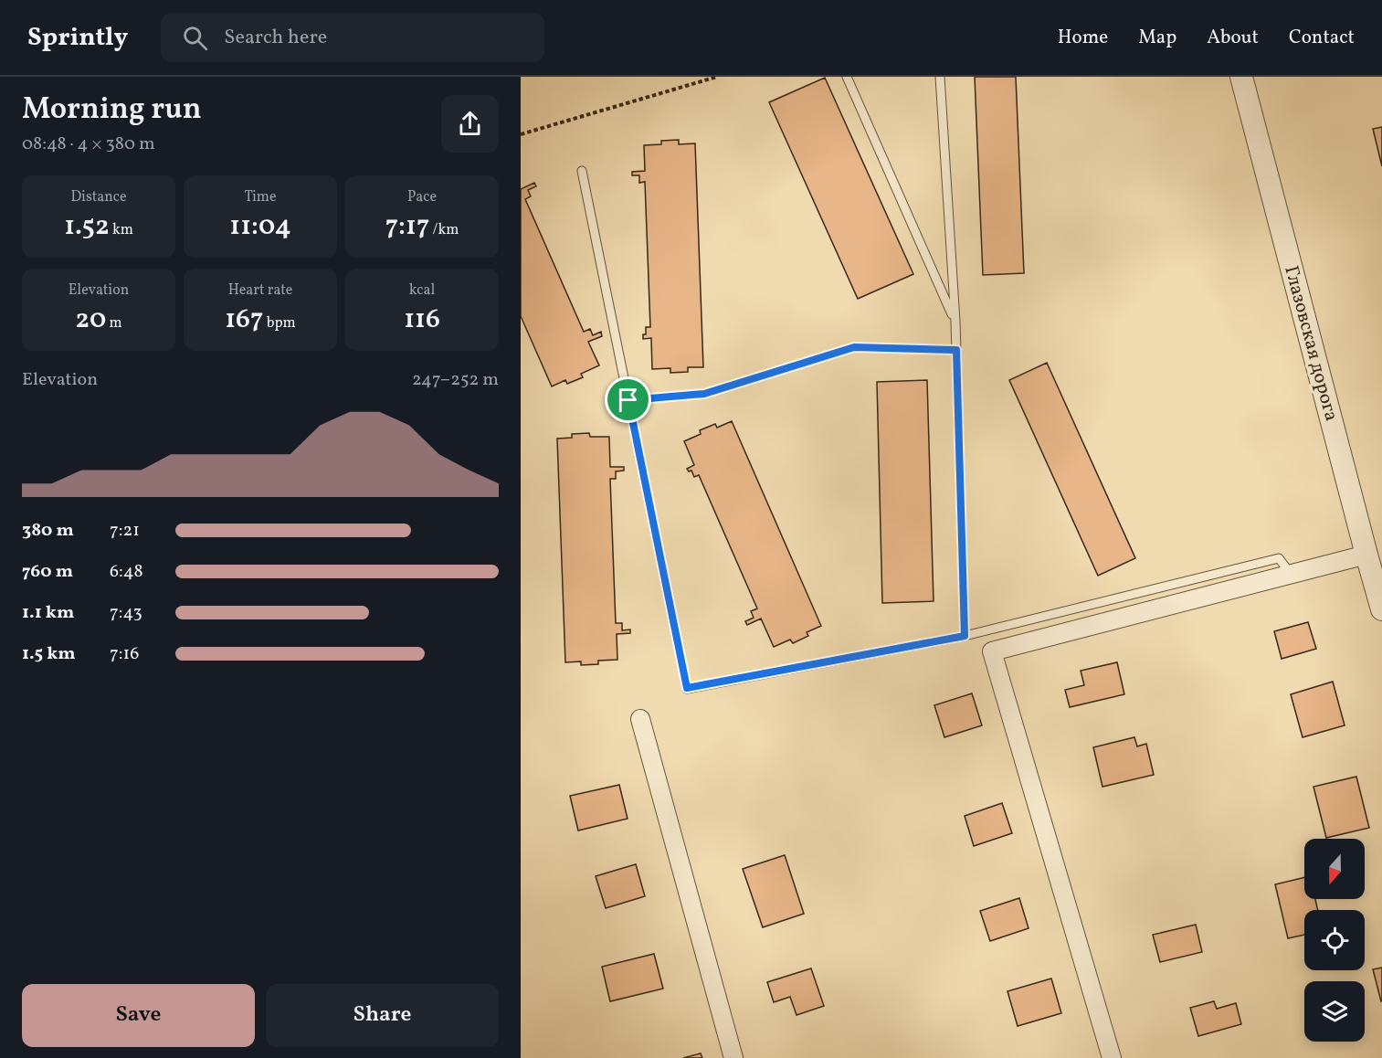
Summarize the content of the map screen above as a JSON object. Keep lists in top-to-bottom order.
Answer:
{
  "streets": {
    "street": ["Глазовская дорога"]
  },
  "north": "bottom",
  "page": {
    "header": "Sprintly",
    "search": "Search here",
    "nav": [
      "Home",
      "Map",
      "About",
      "Contact"
    ],
    "heading": ["Morning run", "08:48 · 4 × 380 m"],
    "stats": [
      ["Distance", "1.52 km"],
      ["Time", "11:04"],
      ["Pace", "7:17 /km"],
      ["Elevation", "20 m"],
      ["Heart rate", "167 bpm"],
      ["kcal", "116"]
    ],
    "chart": ["Elevation", "247–252 m"],
    "list": [
      {
        "name": "380 m",
        "note": "7:21"
      },
      {
        "name": "760 m",
        "note": "6:48"
      },
      {
        "name": "1.1 km",
        "note": "7:43"
      },
      {
        "name": "1.5 km",
        "note": "7:16"
      }
    ],
    "buttons": ["Save", "Share"]
  }
}
